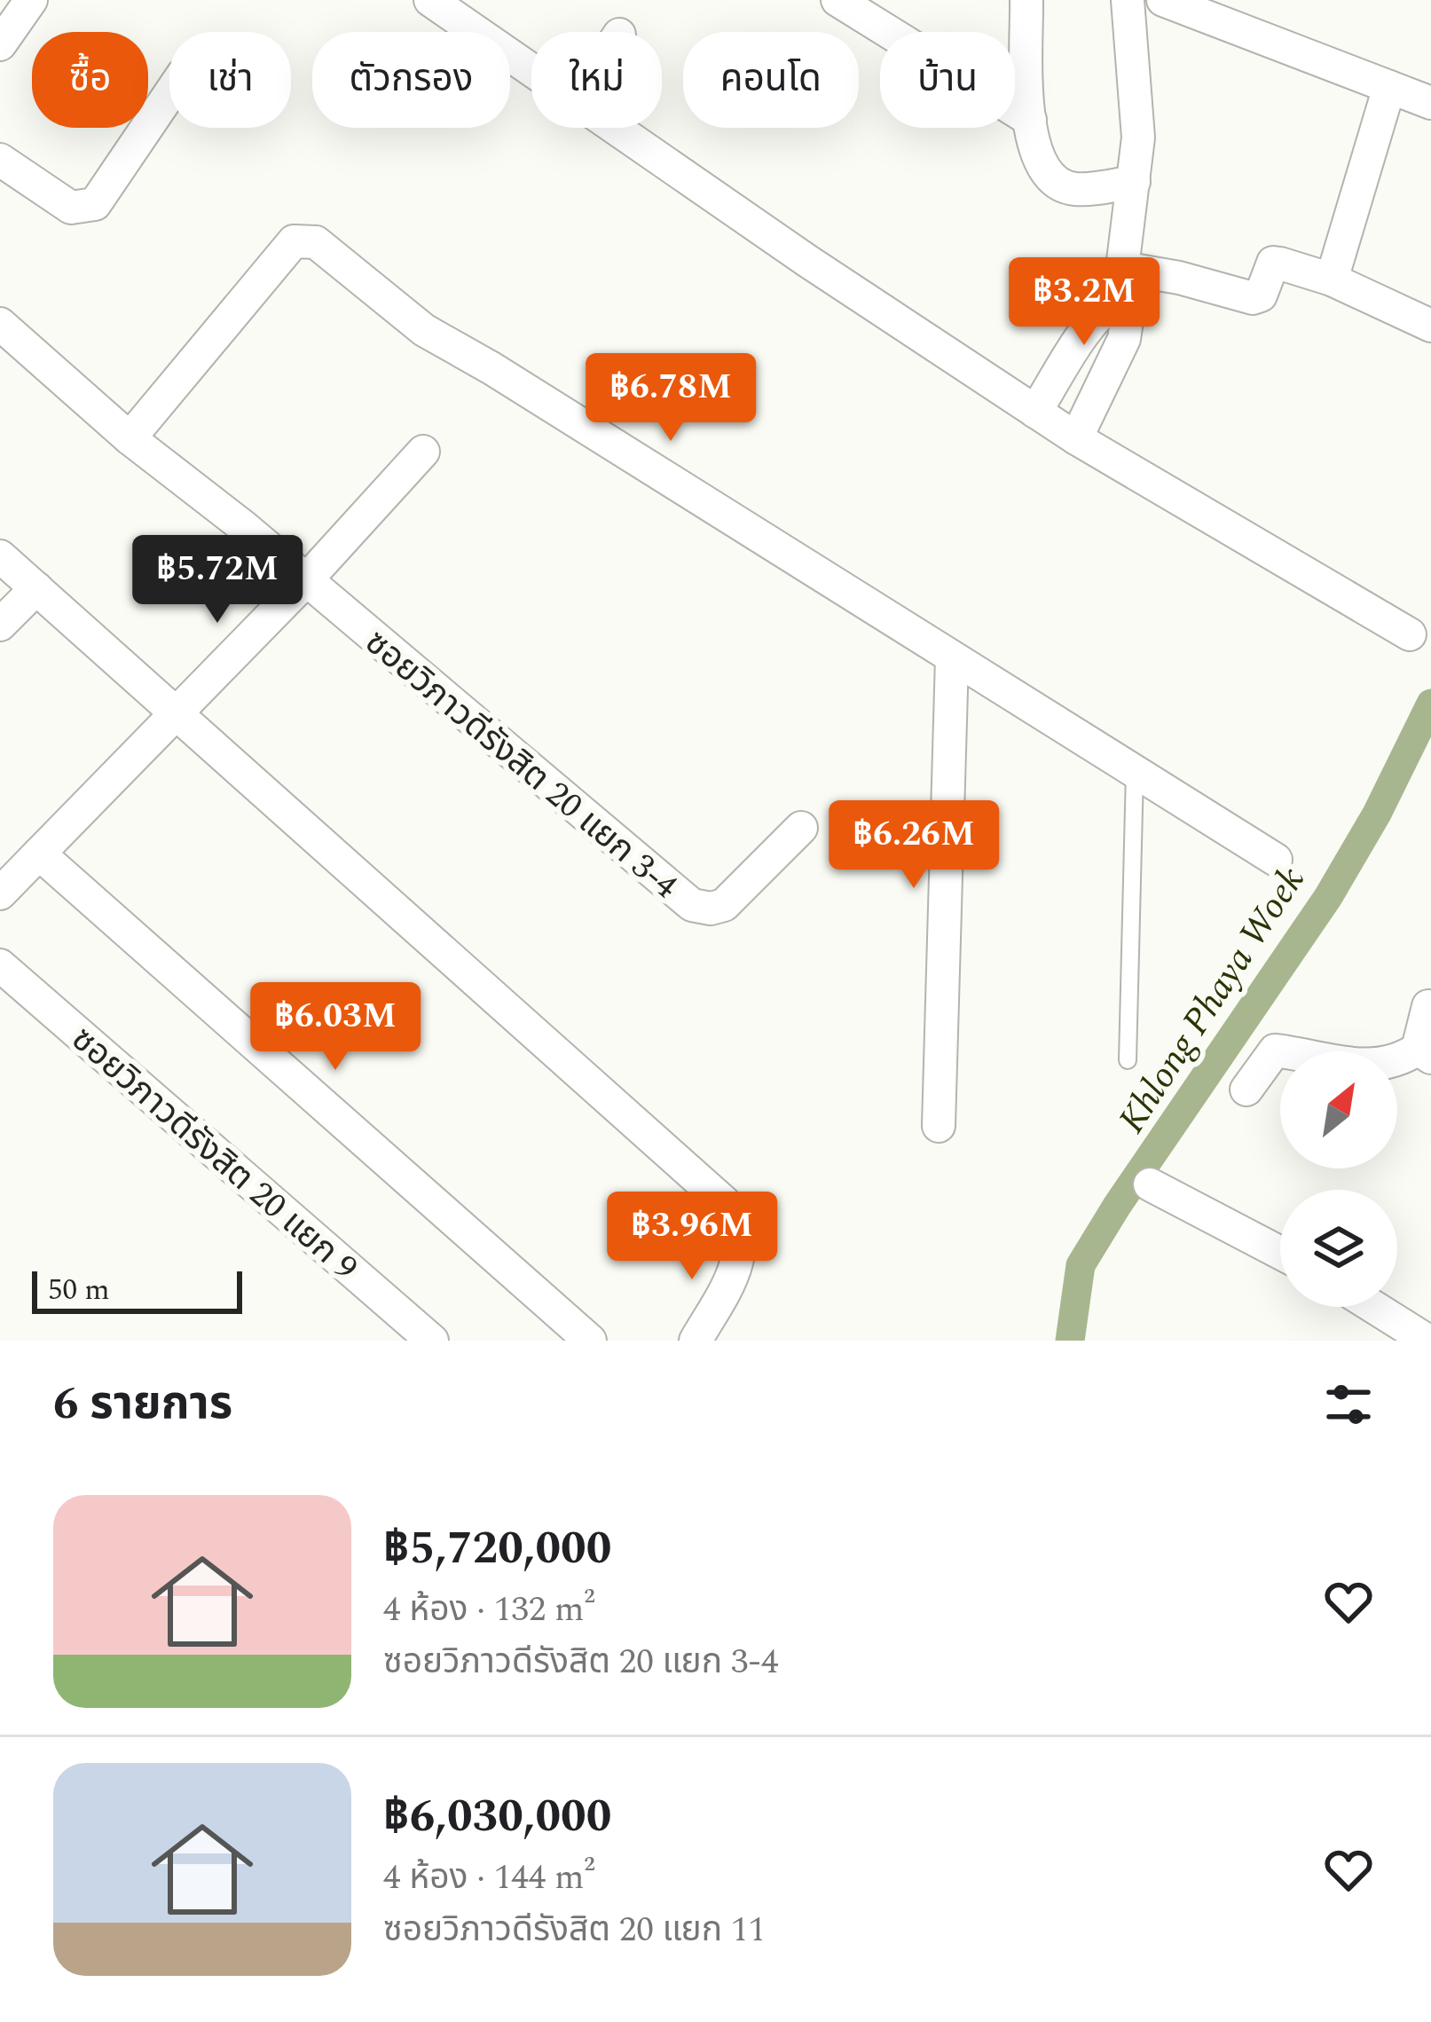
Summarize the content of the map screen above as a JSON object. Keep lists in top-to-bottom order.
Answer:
{
  "streets": {
    "street": ["ซอยวิภาวดีรังสิต 20 แยก 3-4", "ซอยวิภาวดีรังสิต 20 แยก 9"]
  },
  "water": ["Khlong Phaya Woek"],
  "scale_bar": "50 m",
  "north": "top right",
  "page": {
    "chip": [
      "ซื้อ",
      "เช่า",
      "ตัวกรอง",
      "ใหม่",
      "คอนโด",
      "บ้าน"
    ],
    "price": [
      "฿3.2M",
      "฿6.78M",
      "฿5.72M",
      "฿6.26M",
      "฿6.03M",
      "฿3.96M"
    ],
    "scale": "50 m",
    "heading": "6 รายการ",
    "list": [
      {
        "name": "฿5,720,000",
        "note": "4 ห้อง · 132 m² · ซอยวิภาวดีรังสิต 20 แยก 3-4"
      },
      {
        "name": "฿6,030,000",
        "note": "4 ห้อง · 144 m² · ซอยวิภาวดีรังสิต 20 แยก 11"
      }
    ]
  }
}
